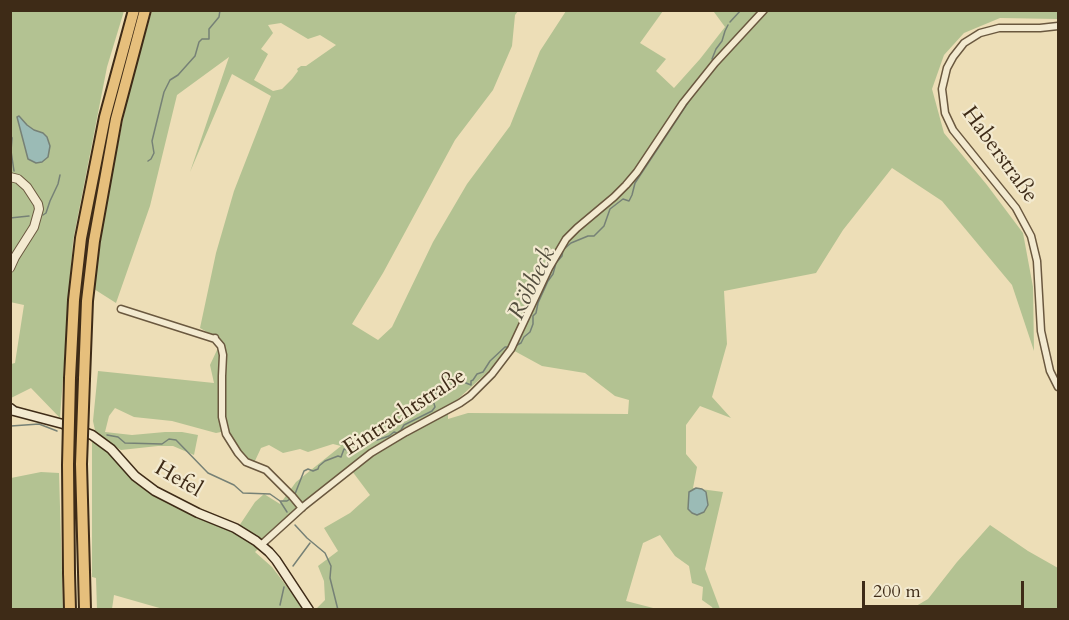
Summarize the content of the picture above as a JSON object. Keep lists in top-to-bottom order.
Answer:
{
  "streets": {
    "main road": ["Hefel"],
    "street": ["Haberstraße", "Eintrachtstraße"]
  },
  "crossings": [
    ["Eintrachtstraße", "Hefel"]
  ],
  "water": ["Röbbeck"],
  "scale_bar": "200 m"
}
